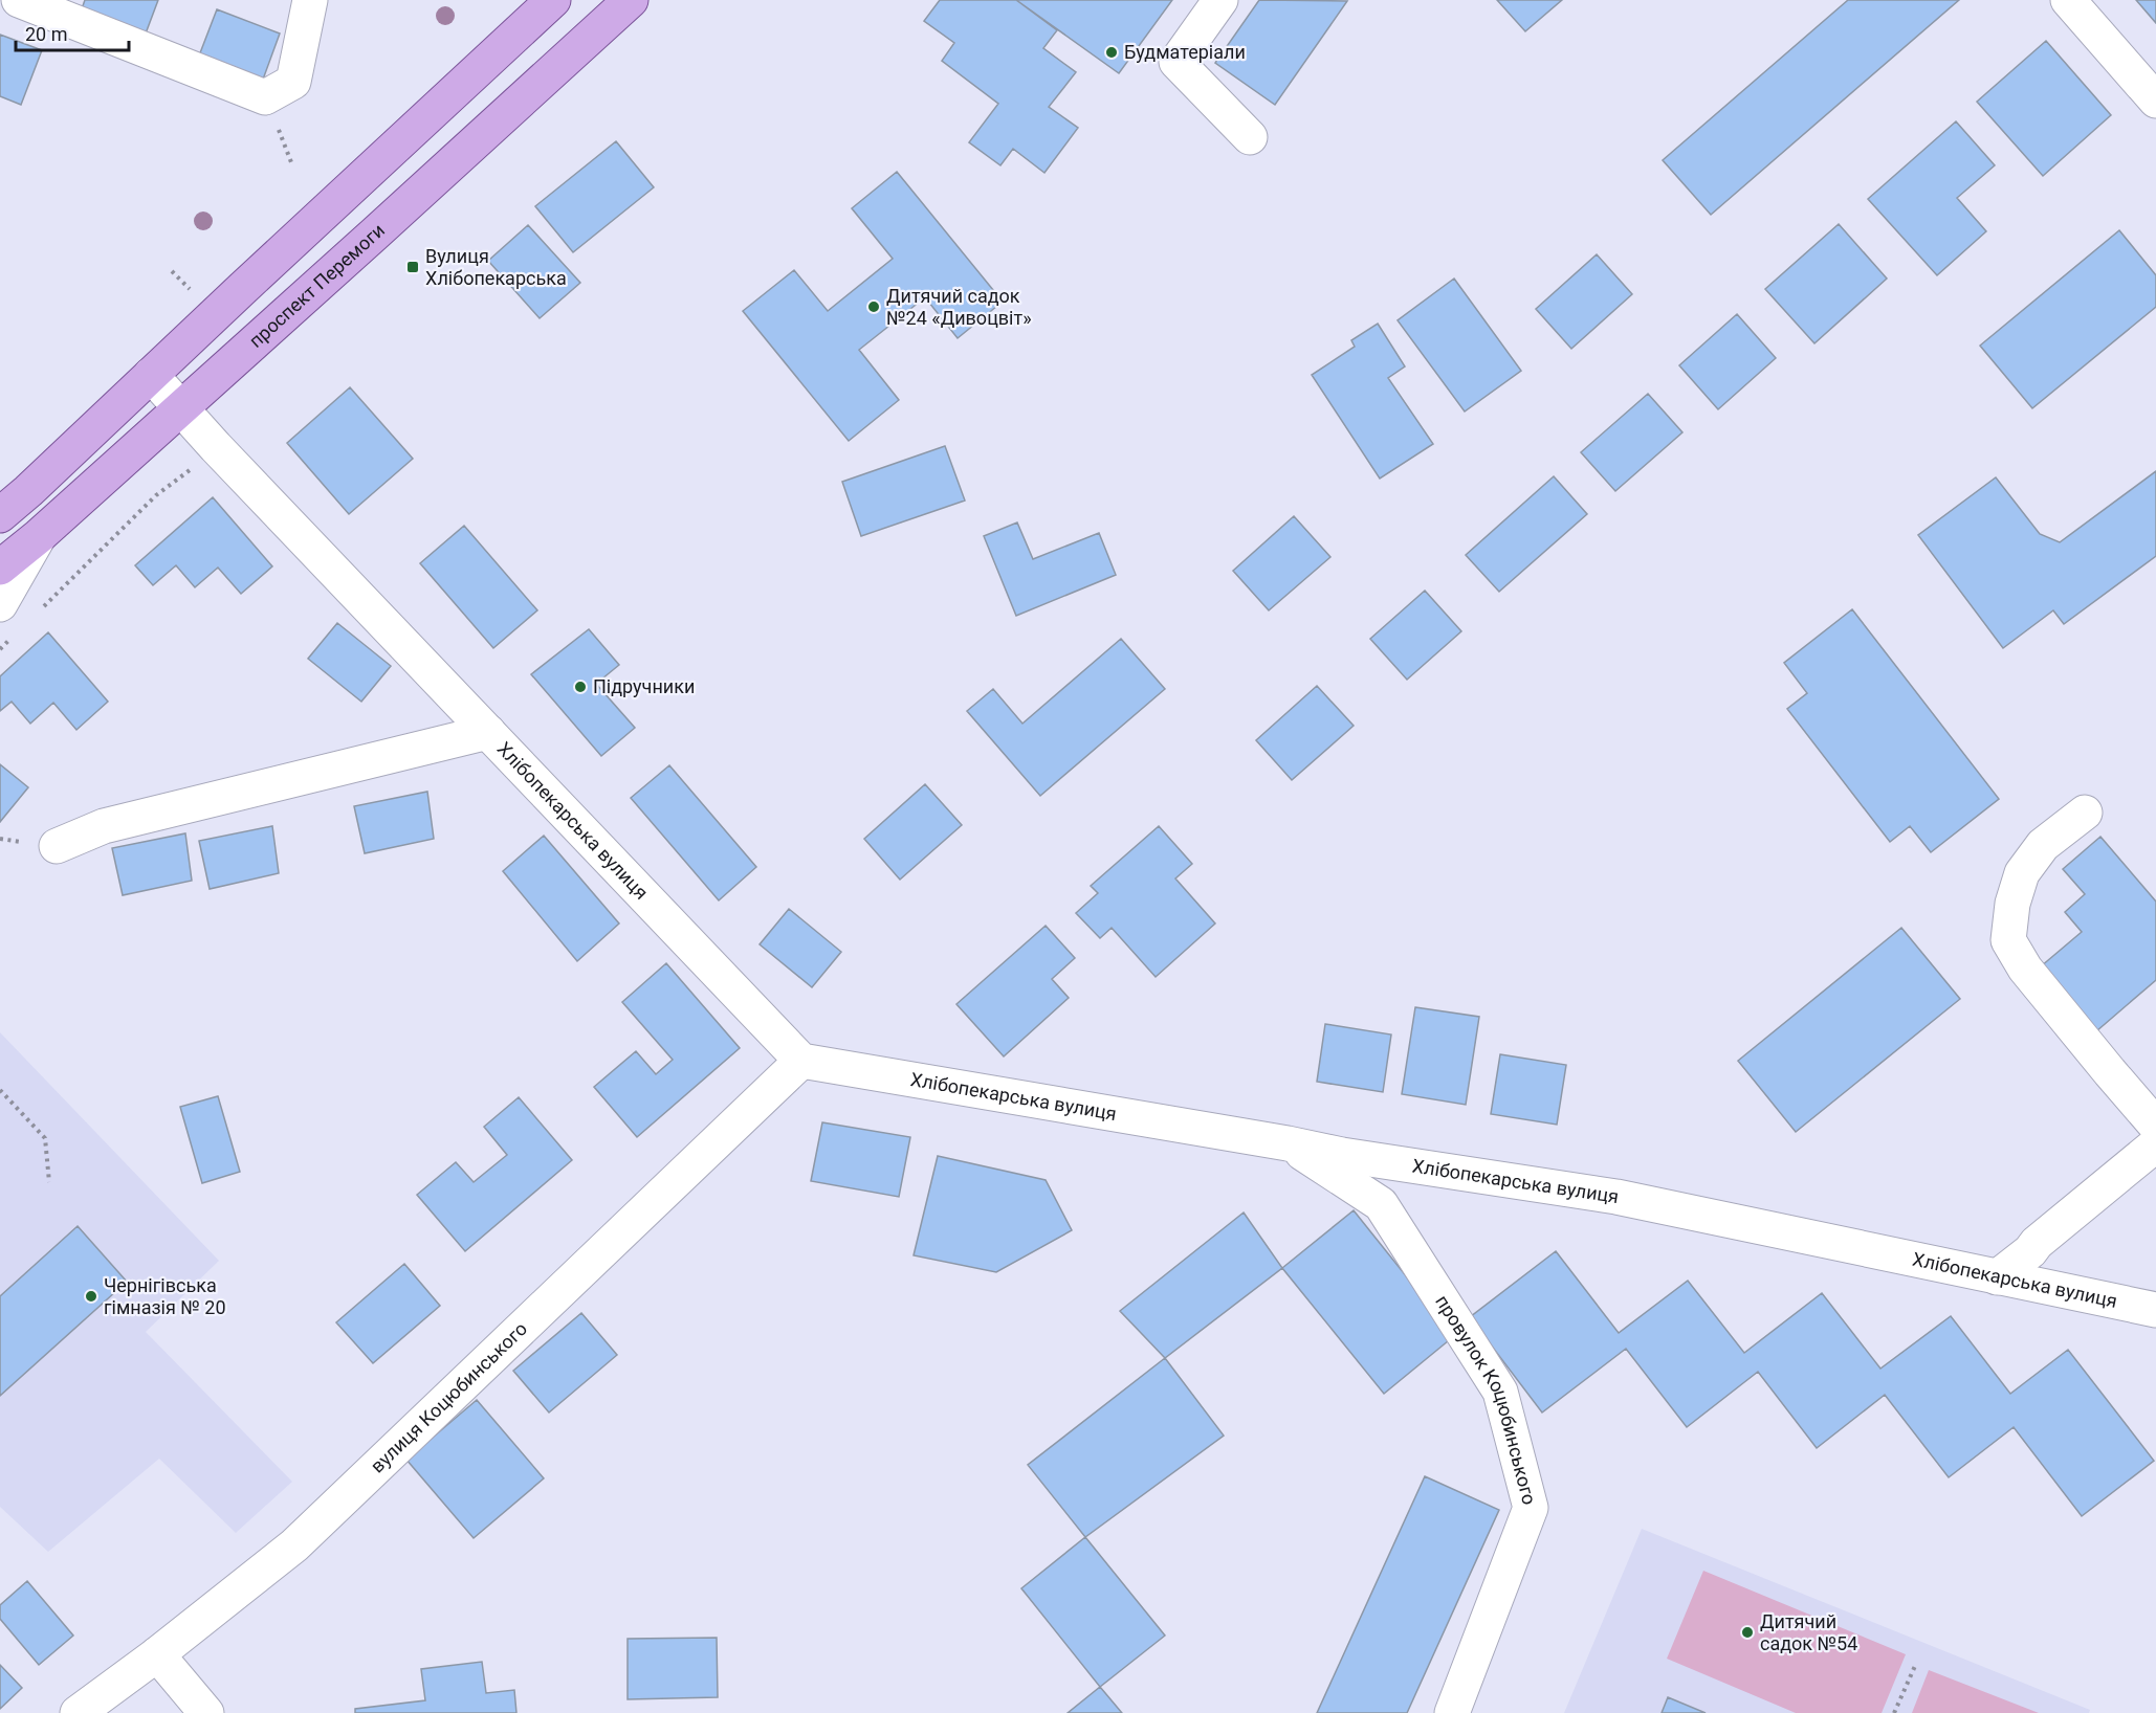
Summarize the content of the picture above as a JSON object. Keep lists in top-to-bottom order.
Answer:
{
  "streets": {
    "main road": ["проспект Перемоги"],
    "street": ["Хлібопекарська вулиця", "вулиця Коцюбинського", "провулок Коцюбинського"]
  },
  "crossings": [
    ["проспект Перемоги", "Хлібопекарська вулиця"],
    ["Хлібопекарська вулиця", "вулиця Коцюбинського"],
    ["Хлібопекарська вулиця", "провулок Коцюбинського"]
  ],
  "places": {
    "other": [
      "Будматеріали",
      "Дитячий садок №24 «Дивоцвіт»",
      "Підручники",
      "Чернігівська гімназія № 20",
      "Дитячий садок №54"
    ],
    "transit": ["Вулиця Хлібопекарська"]
  },
  "scale_bar": "20 m"
}
